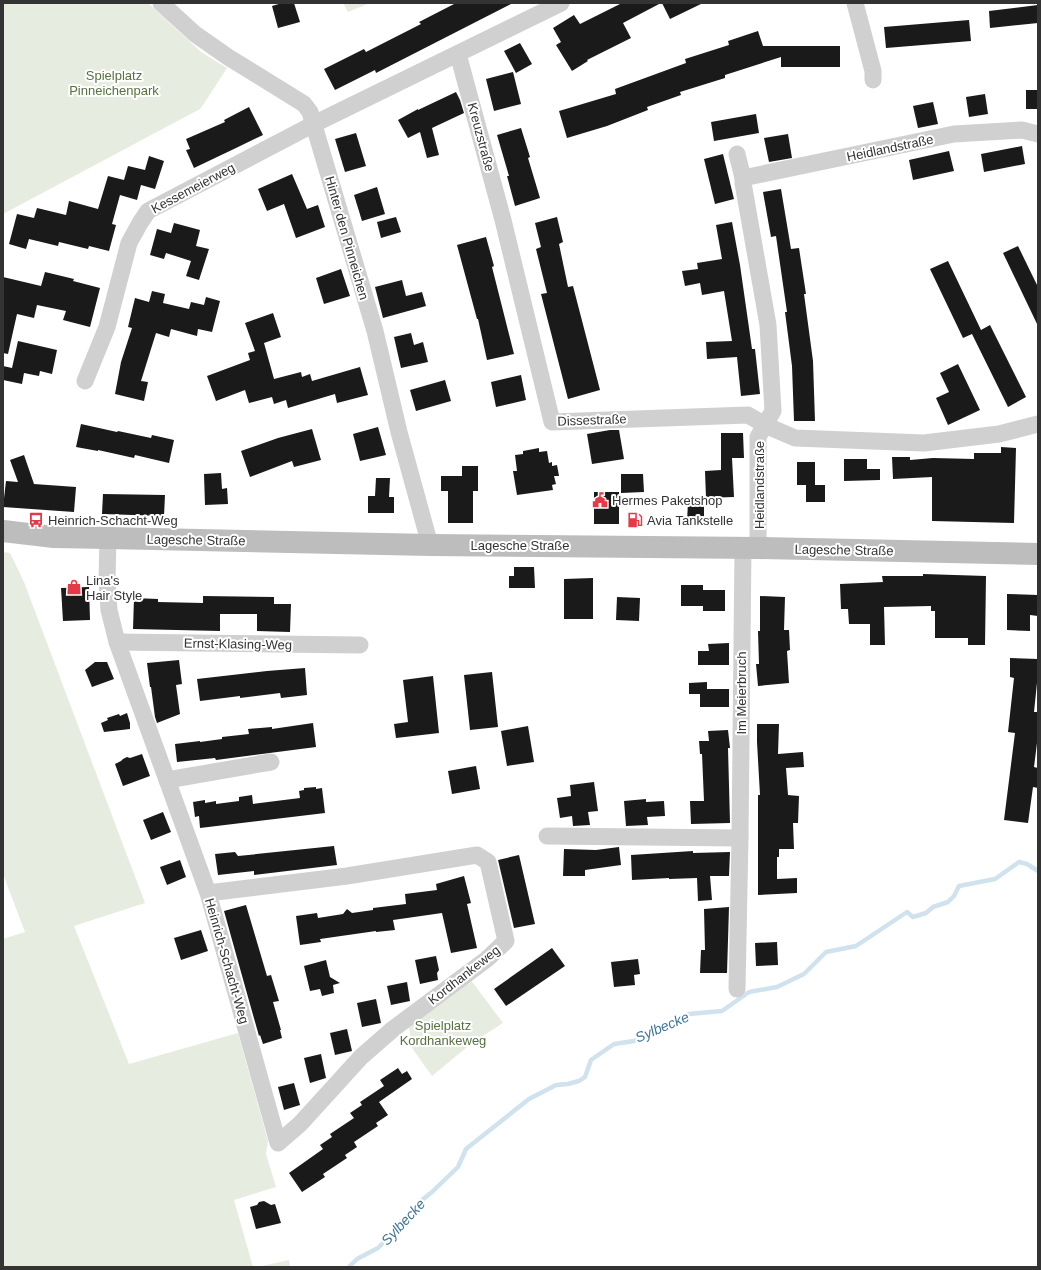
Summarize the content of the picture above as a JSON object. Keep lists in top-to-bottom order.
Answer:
{
  "streets": {
    "street": [
      "Kreuzstraße",
      "Heidlandstraße",
      "Kessemeierweg",
      "Hinter den Pinneichen",
      "Dissestraße",
      "Lagesche Straße",
      "Ernst-Klasing-Weg",
      "Im Meierbruch",
      "Heinrich-Schacht-Weg",
      "Kordhankeweg"
    ]
  },
  "crossings": [
    ["Kreuzstraße", "Dissestraße"],
    ["Heidlandstraße", "Dissestraße"],
    ["Heidlandstraße", "Lagesche Straße"],
    ["Heidlandstraße", "Im Meierbruch"],
    ["Kessemeierweg", "Hinter den Pinneichen"],
    ["Hinter den Pinneichen", "Lagesche Straße"],
    ["Lagesche Straße", "Im Meierbruch"],
    ["Lagesche Straße", "Heinrich-Schacht-Weg"],
    ["Ernst-Klasing-Weg", "Heinrich-Schacht-Weg"],
    ["Heinrich-Schacht-Weg", "Kordhankeweg"]
  ],
  "water": ["Sylbecke"],
  "parks": ["Spielplatz Pinneichenpark", "Spielplatz Kordhankeweg"],
  "places": {
    "public building": ["Hermes Paketshop"],
    "bus stop": ["Heinrich-Schacht-Weg"],
    "fuel station": ["Avia Tankstelle"],
    "shop": ["Lina's Hair Style"]
  }
}
